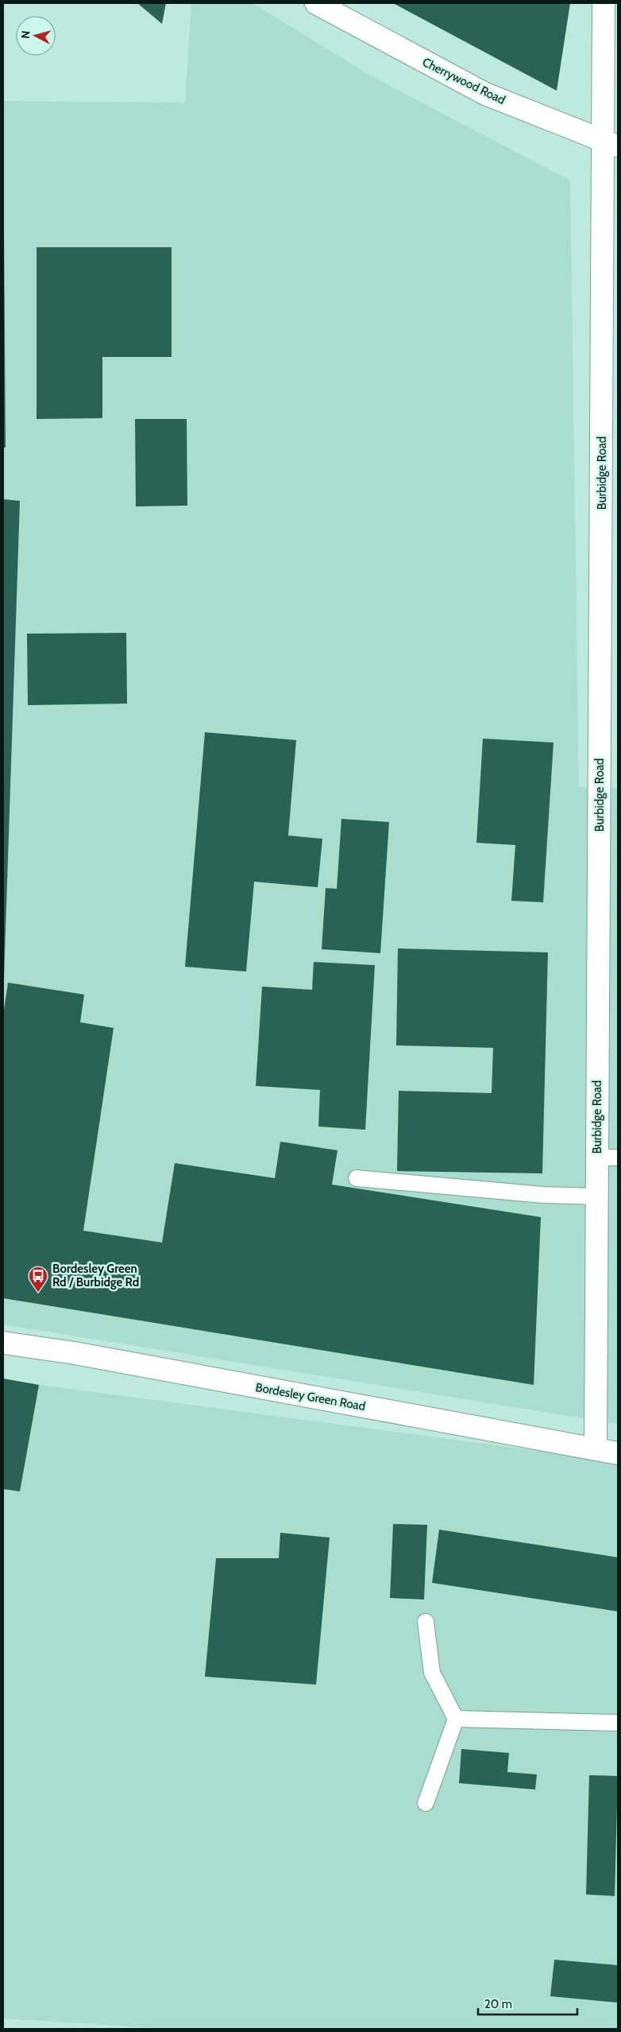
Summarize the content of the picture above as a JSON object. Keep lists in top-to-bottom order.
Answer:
{
  "streets": {
    "street": ["Cherrywood Road", "Burbidge Road", "Bordesley Green Road"]
  },
  "crossings": [
    ["Cherrywood Road", "Burbidge Road"],
    ["Burbidge Road", "Bordesley Green Road"]
  ],
  "places": {
    "bus stop": ["Bordesley Green Rd / Burbidge Rd"]
  },
  "scale_bar": "20 m",
  "north": "left"
}
